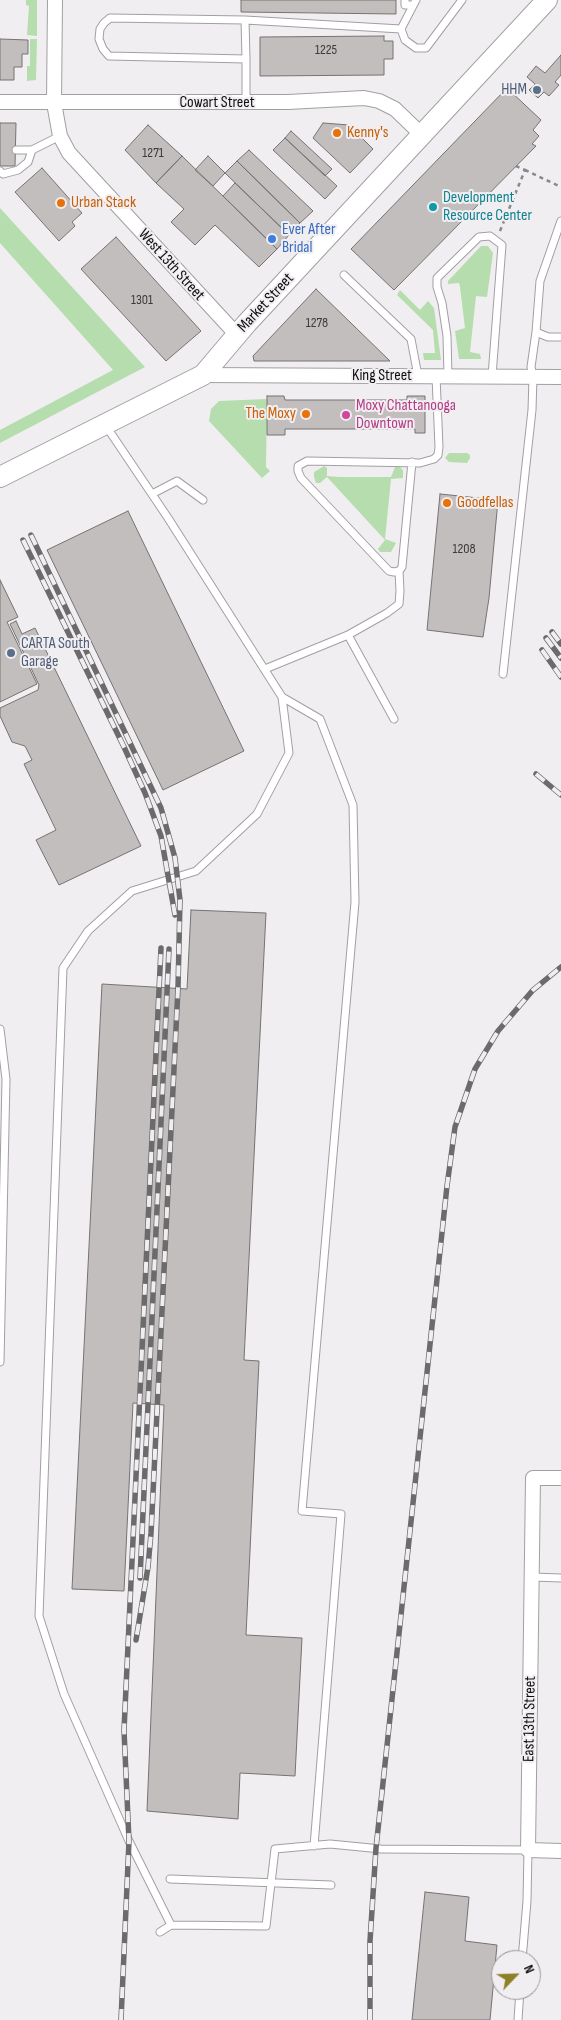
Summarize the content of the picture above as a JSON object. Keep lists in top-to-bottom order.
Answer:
{
  "streets": {
    "main road": ["Market Street"],
    "street": [
      "Cowart Street",
      "West 13th Street",
      "King Street",
      "East 13th Street"
    ]
  },
  "crossings": [
    ["Cowart Street", "West 13th Street"],
    ["Cowart Street", "Market Street"],
    ["West 13th Street", "Market Street"],
    ["Market Street", "King Street"]
  ],
  "places": [
    "HHM",
    "Kenny's",
    "Urban Stack",
    "Development Resource Center",
    "Ever After Bridal",
    "The Moxy",
    "Moxy Chattanooga Downtown",
    "Goodfellas",
    "CARTA South Garage"
  ],
  "house_numbers": [
    "1225",
    "1271",
    "1301",
    "1278",
    "1208"
  ],
  "north": "top right"
}
